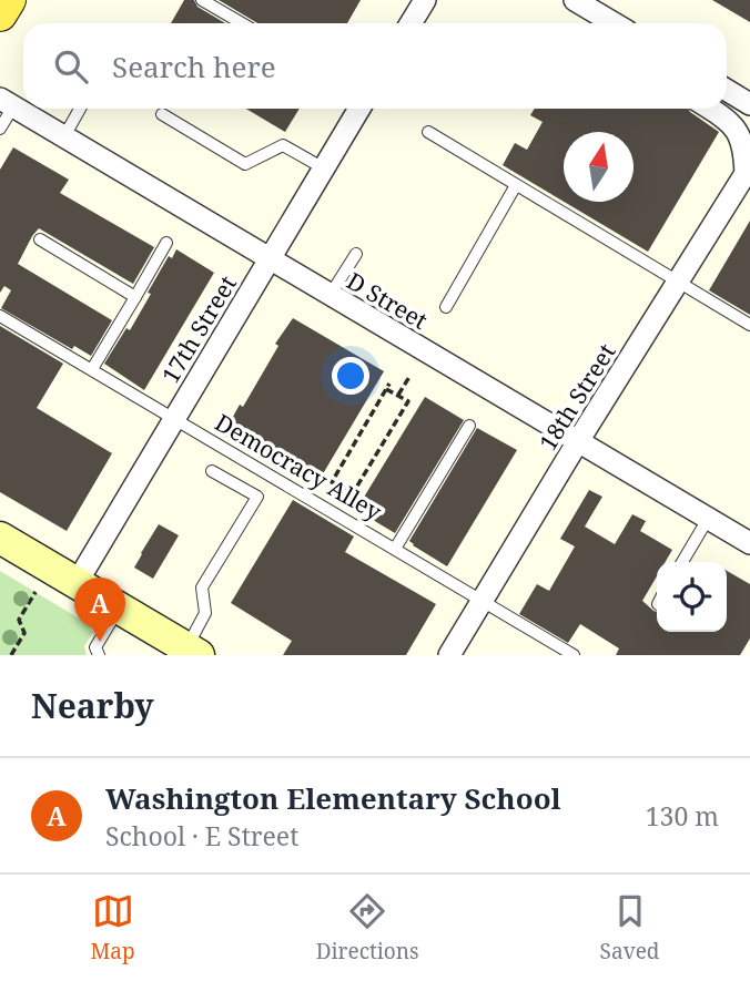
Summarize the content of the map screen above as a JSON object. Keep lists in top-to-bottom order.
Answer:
{
  "streets": {
    "street": ["D Street", "17th Street", "18th Street"],
    "lane": ["Democracy Alley"]
  },
  "crossings": [
    ["D Street", "17th Street"],
    ["D Street", "18th Street"],
    ["17th Street", "Democracy Alley"],
    ["18th Street", "Democracy Alley"]
  ],
  "north": "top",
  "page": {
    "search": "Search here",
    "pins": "A",
    "heading": "Nearby",
    "list": [
      {
        "mark": "A",
        "name": "Washington Elementary School",
        "note": "School · E Street",
        "value": "130 m"
      }
    ],
    "nav": ["Map", "Directions", "Saved"]
  }
}
